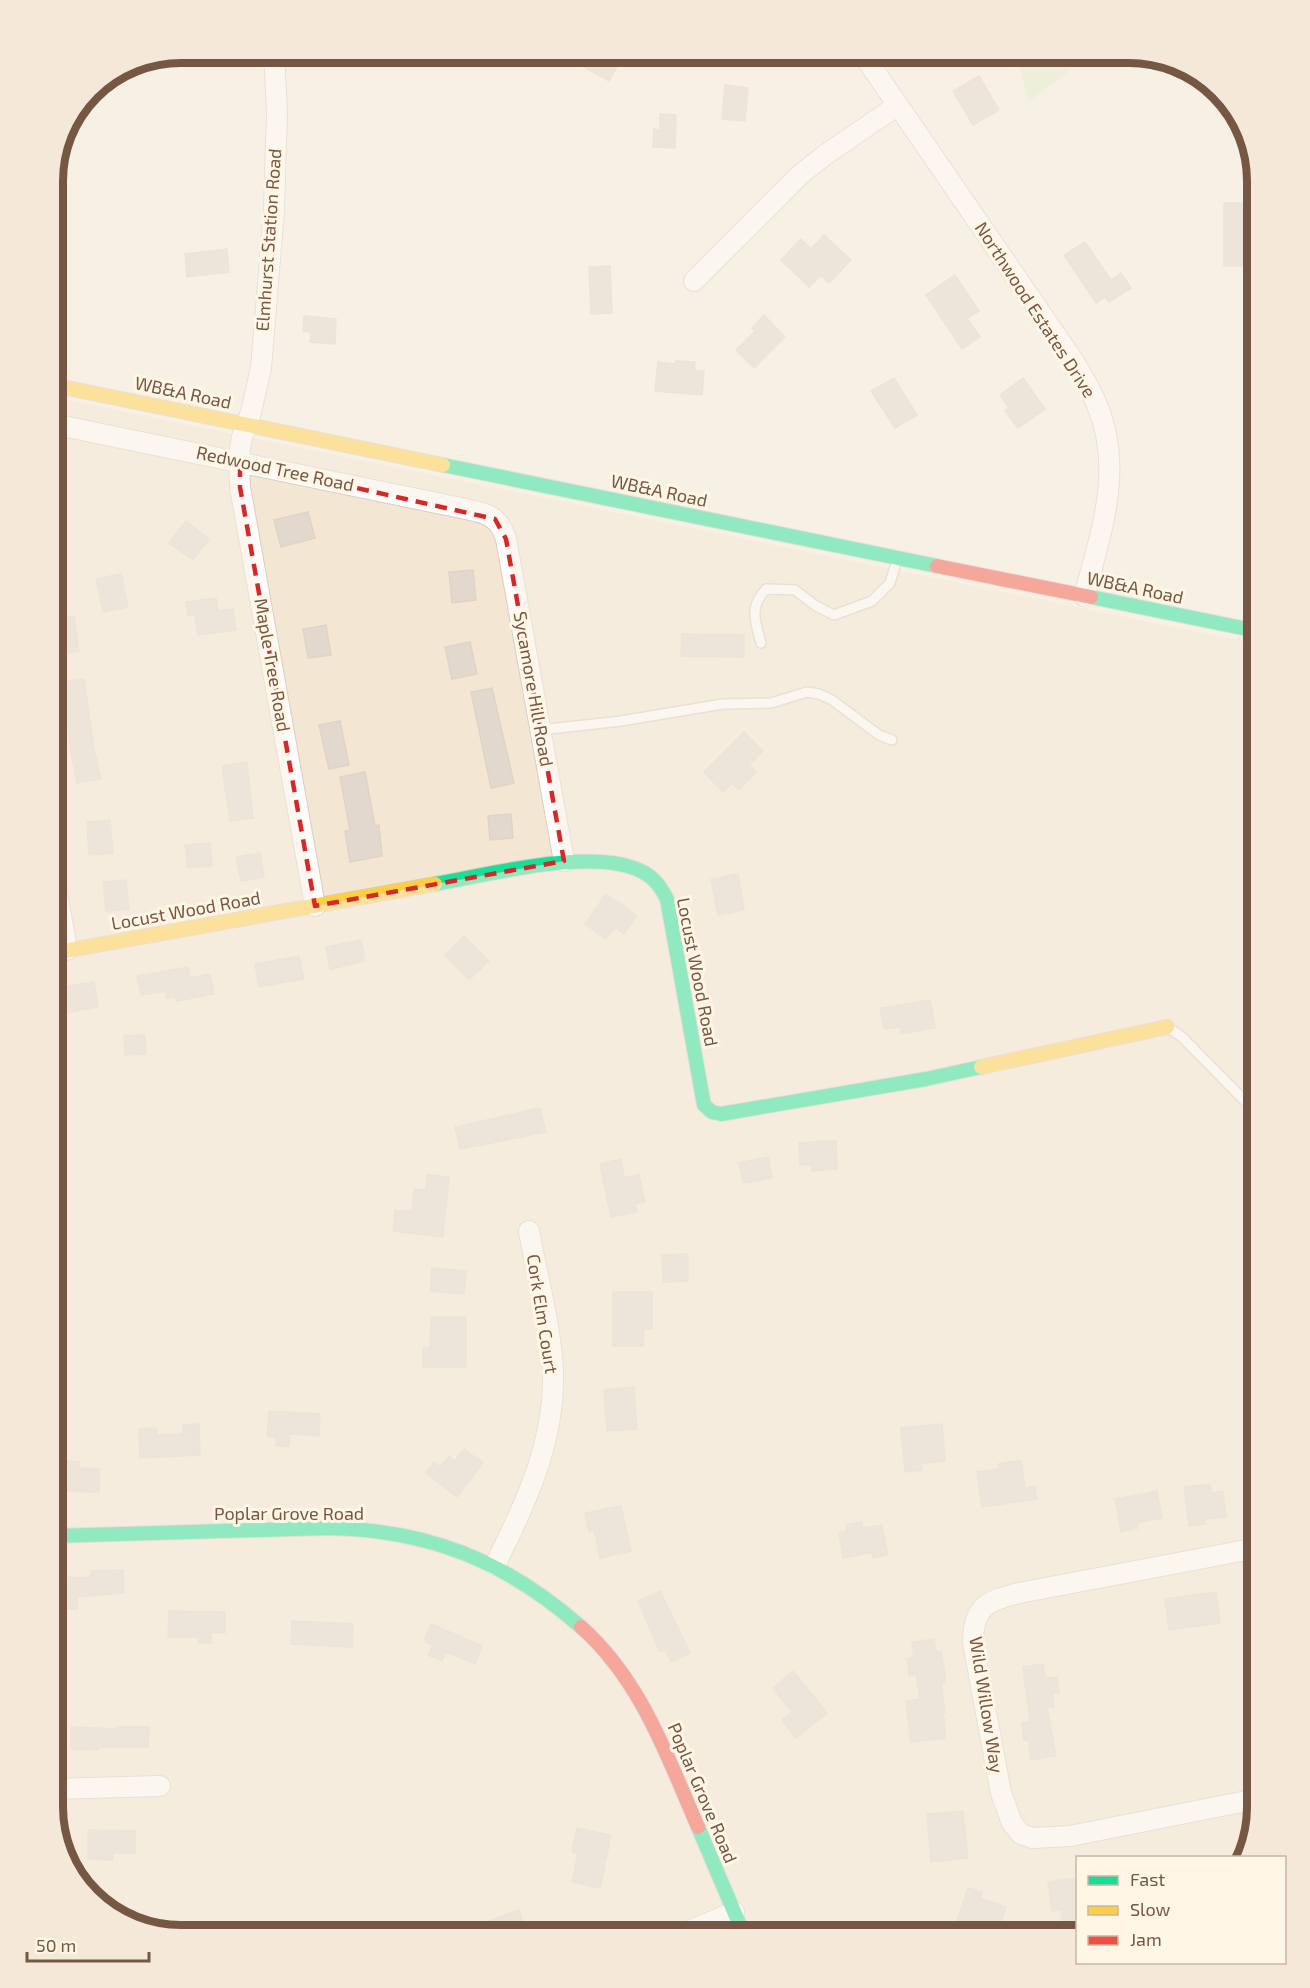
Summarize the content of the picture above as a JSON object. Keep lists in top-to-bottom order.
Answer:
{
  "streets": {
    "street": [
      "Elmhurst Station Road",
      "Northwood Estates Drive",
      "WB&A Road",
      "Redwood Tree Road",
      "Maple Tree Road",
      "Sycamore Hill Road",
      "Locust Wood Road",
      "Cork Elm Court",
      "Poplar Grove Road",
      "Wild Willow Way"
    ]
  },
  "crossings": [
    ["Elmhurst Station Road", "WB&A Road"],
    ["Elmhurst Station Road", "Maple Tree Road"],
    ["Northwood Estates Drive", "WB&A Road"],
    ["WB&A Road", "Maple Tree Road"],
    ["Redwood Tree Road", "Maple Tree Road"],
    ["Redwood Tree Road", "Sycamore Hill Road"],
    ["Maple Tree Road", "Locust Wood Road"],
    ["Sycamore Hill Road", "Locust Wood Road"],
    ["Cork Elm Court", "Poplar Grove Road"]
  ],
  "legend": ["Fast", "Slow", "Jam"],
  "scale_bar": "50 m"
}
